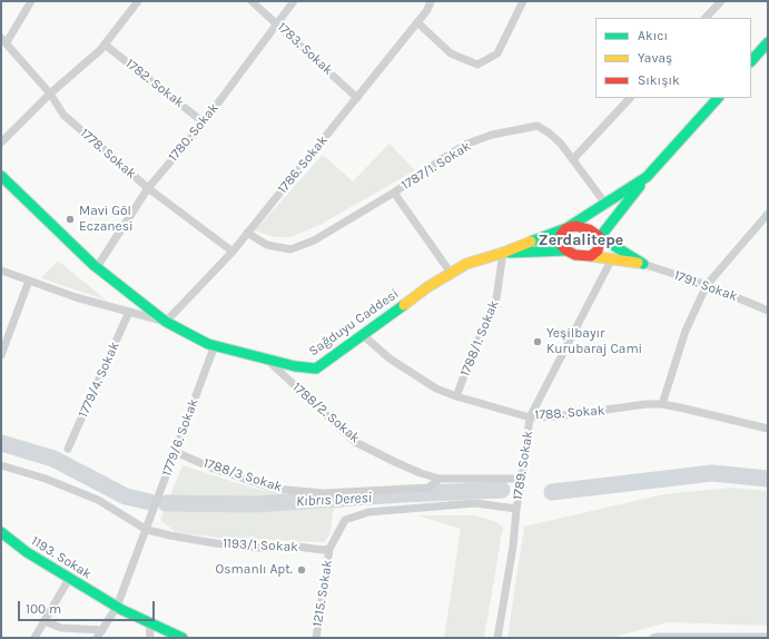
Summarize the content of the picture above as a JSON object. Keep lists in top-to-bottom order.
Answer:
{
  "streets": {
    "street": [
      "1783. Sokak",
      "1782. Sokak",
      "1780. Sokak",
      "1778. Sokak",
      "1786. Sokak",
      "1787/1. Sokak",
      "1791. Sokak",
      "Sağduyu Caddesi",
      "1788/1. Sokak",
      "1779/4. Sokak",
      "1788/2. Sokak",
      "1788. Sokak",
      "1779/6. Sokak",
      "1789. Sokak",
      "1788/3 Sokak",
      "1193/1 Sokak",
      "1193. Sokak",
      "1215. Sokak"
    ]
  },
  "crossings": [
    ["1783. Sokak", "1780. Sokak"],
    ["1783. Sokak", "1786. Sokak"],
    ["1782. Sokak", "1780. Sokak"],
    ["1780. Sokak", "1778. Sokak"],
    ["1780. Sokak", "Sağduyu Caddesi"],
    ["1778. Sokak", "1786. Sokak"],
    ["1786. Sokak", "1787/1. Sokak"],
    ["1786. Sokak", "Sağduyu Caddesi"],
    ["1787/1. Sokak", "Sağduyu Caddesi"],
    ["Sağduyu Caddesi", "1788/1. Sokak"],
    ["Sağduyu Caddesi", "1788/2. Sokak"],
    ["Sağduyu Caddesi", "1788. Sokak"],
    ["Sağduyu Caddesi", "1779/6. Sokak"],
    ["1788/1. Sokak", "1788. Sokak"],
    ["1788/2. Sokak", "1789. Sokak"],
    ["1788/2. Sokak", "1788/3 Sokak"],
    ["1788. Sokak", "1789. Sokak"],
    ["1779/6. Sokak", "1193/1 Sokak"],
    ["1779/6. Sokak", "1193. Sokak"],
    ["1193/1 Sokak", "1215. Sokak"]
  ],
  "districts": ["Zerdalitepe"],
  "water": ["Kıbrıs Deresi"],
  "places": ["Mavi Göl Eczanesi", "Yeşilbayır Kurubaraj Cami", "Osmanlı Apt."],
  "legend": ["Akıcı", "Yavaş", "Sıkışık"],
  "scale_bar": "100 m"
}
